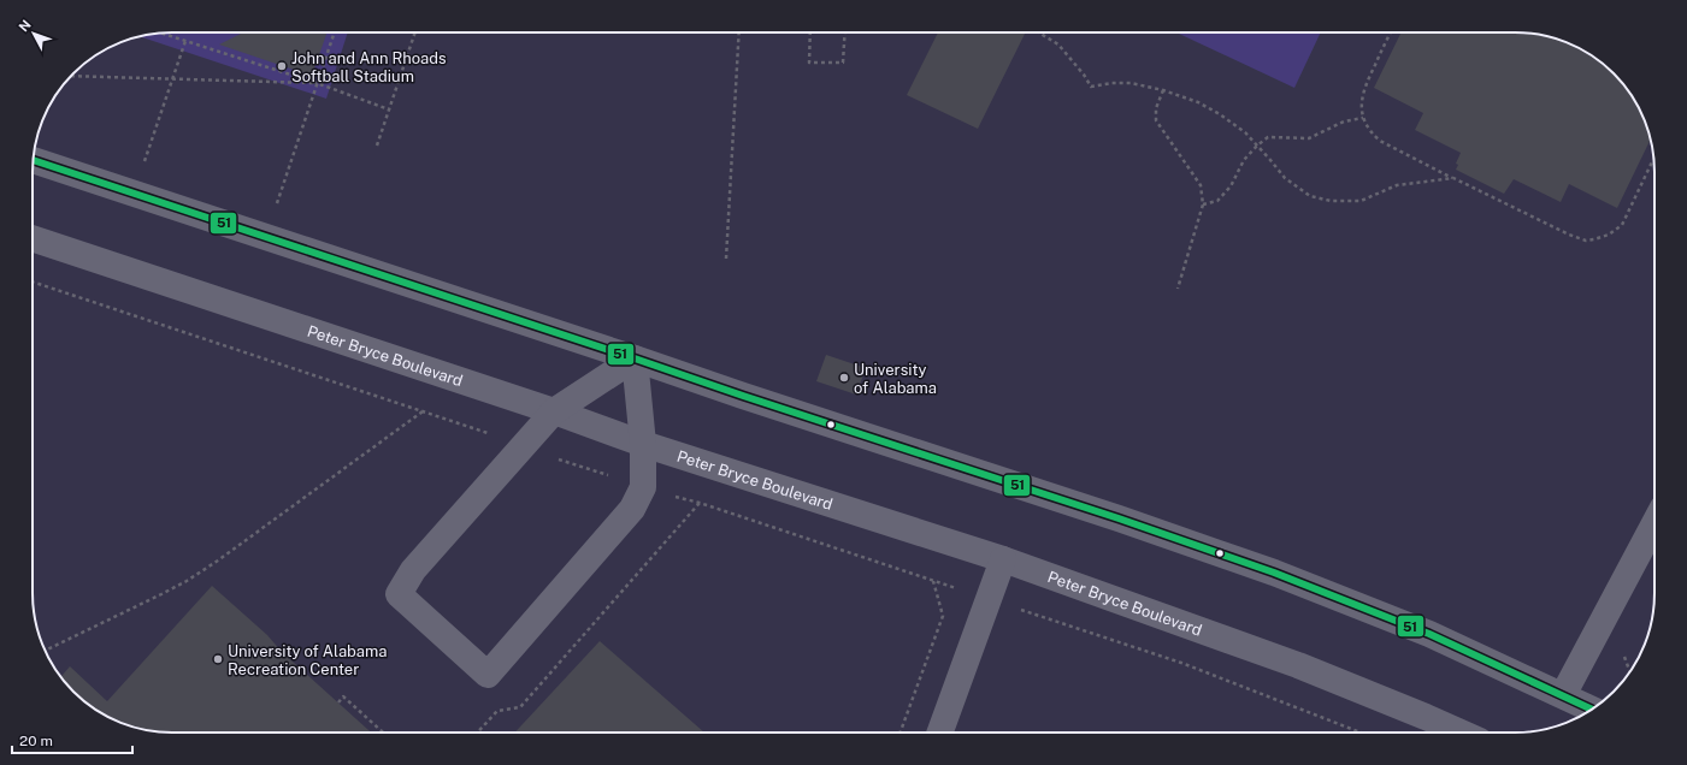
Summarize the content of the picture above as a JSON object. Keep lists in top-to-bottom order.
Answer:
{
  "streets": {
    "street": ["Peter Bryce Boulevard"]
  },
  "places": ["John and Ann Rhoads Softball Stadium", "University of Alabama", "University of Alabama Recreation Center"],
  "lines": ["transit line 51"],
  "scale_bar": "20 m",
  "north": "top left"
}
